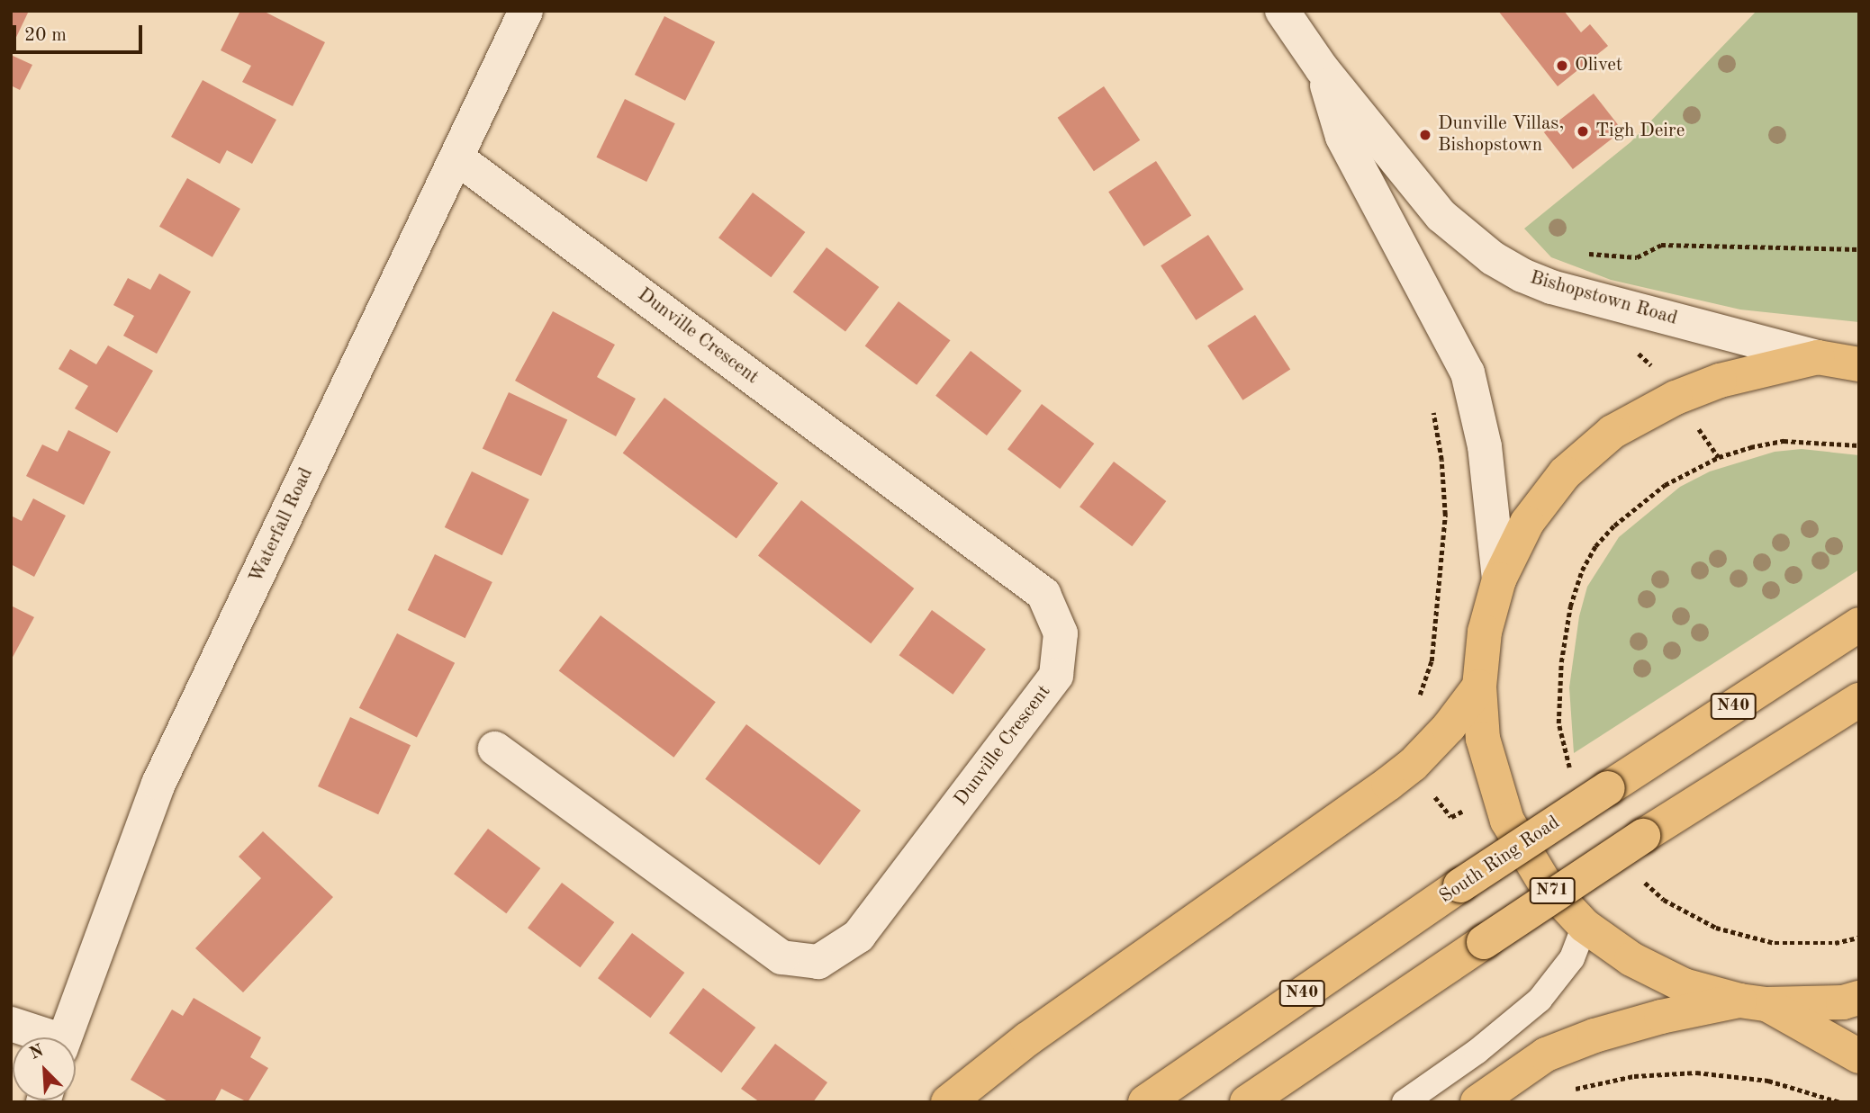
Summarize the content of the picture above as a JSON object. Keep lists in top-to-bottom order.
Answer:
{
  "streets": {
    "main road": ["N40", "South Ring Road", "N71"],
    "street": ["Bishopstown Road", "Dunville Crescent", "Waterfall Road"]
  },
  "crossings": [
    ["Bishopstown Road", "N71"],
    ["Dunville Crescent", "Waterfall Road"]
  ],
  "places": ["Olivet", "Tigh Deire", "Dunville Villas, Bishopstown"],
  "scale_bar": "20 m",
  "north": "top left"
}
